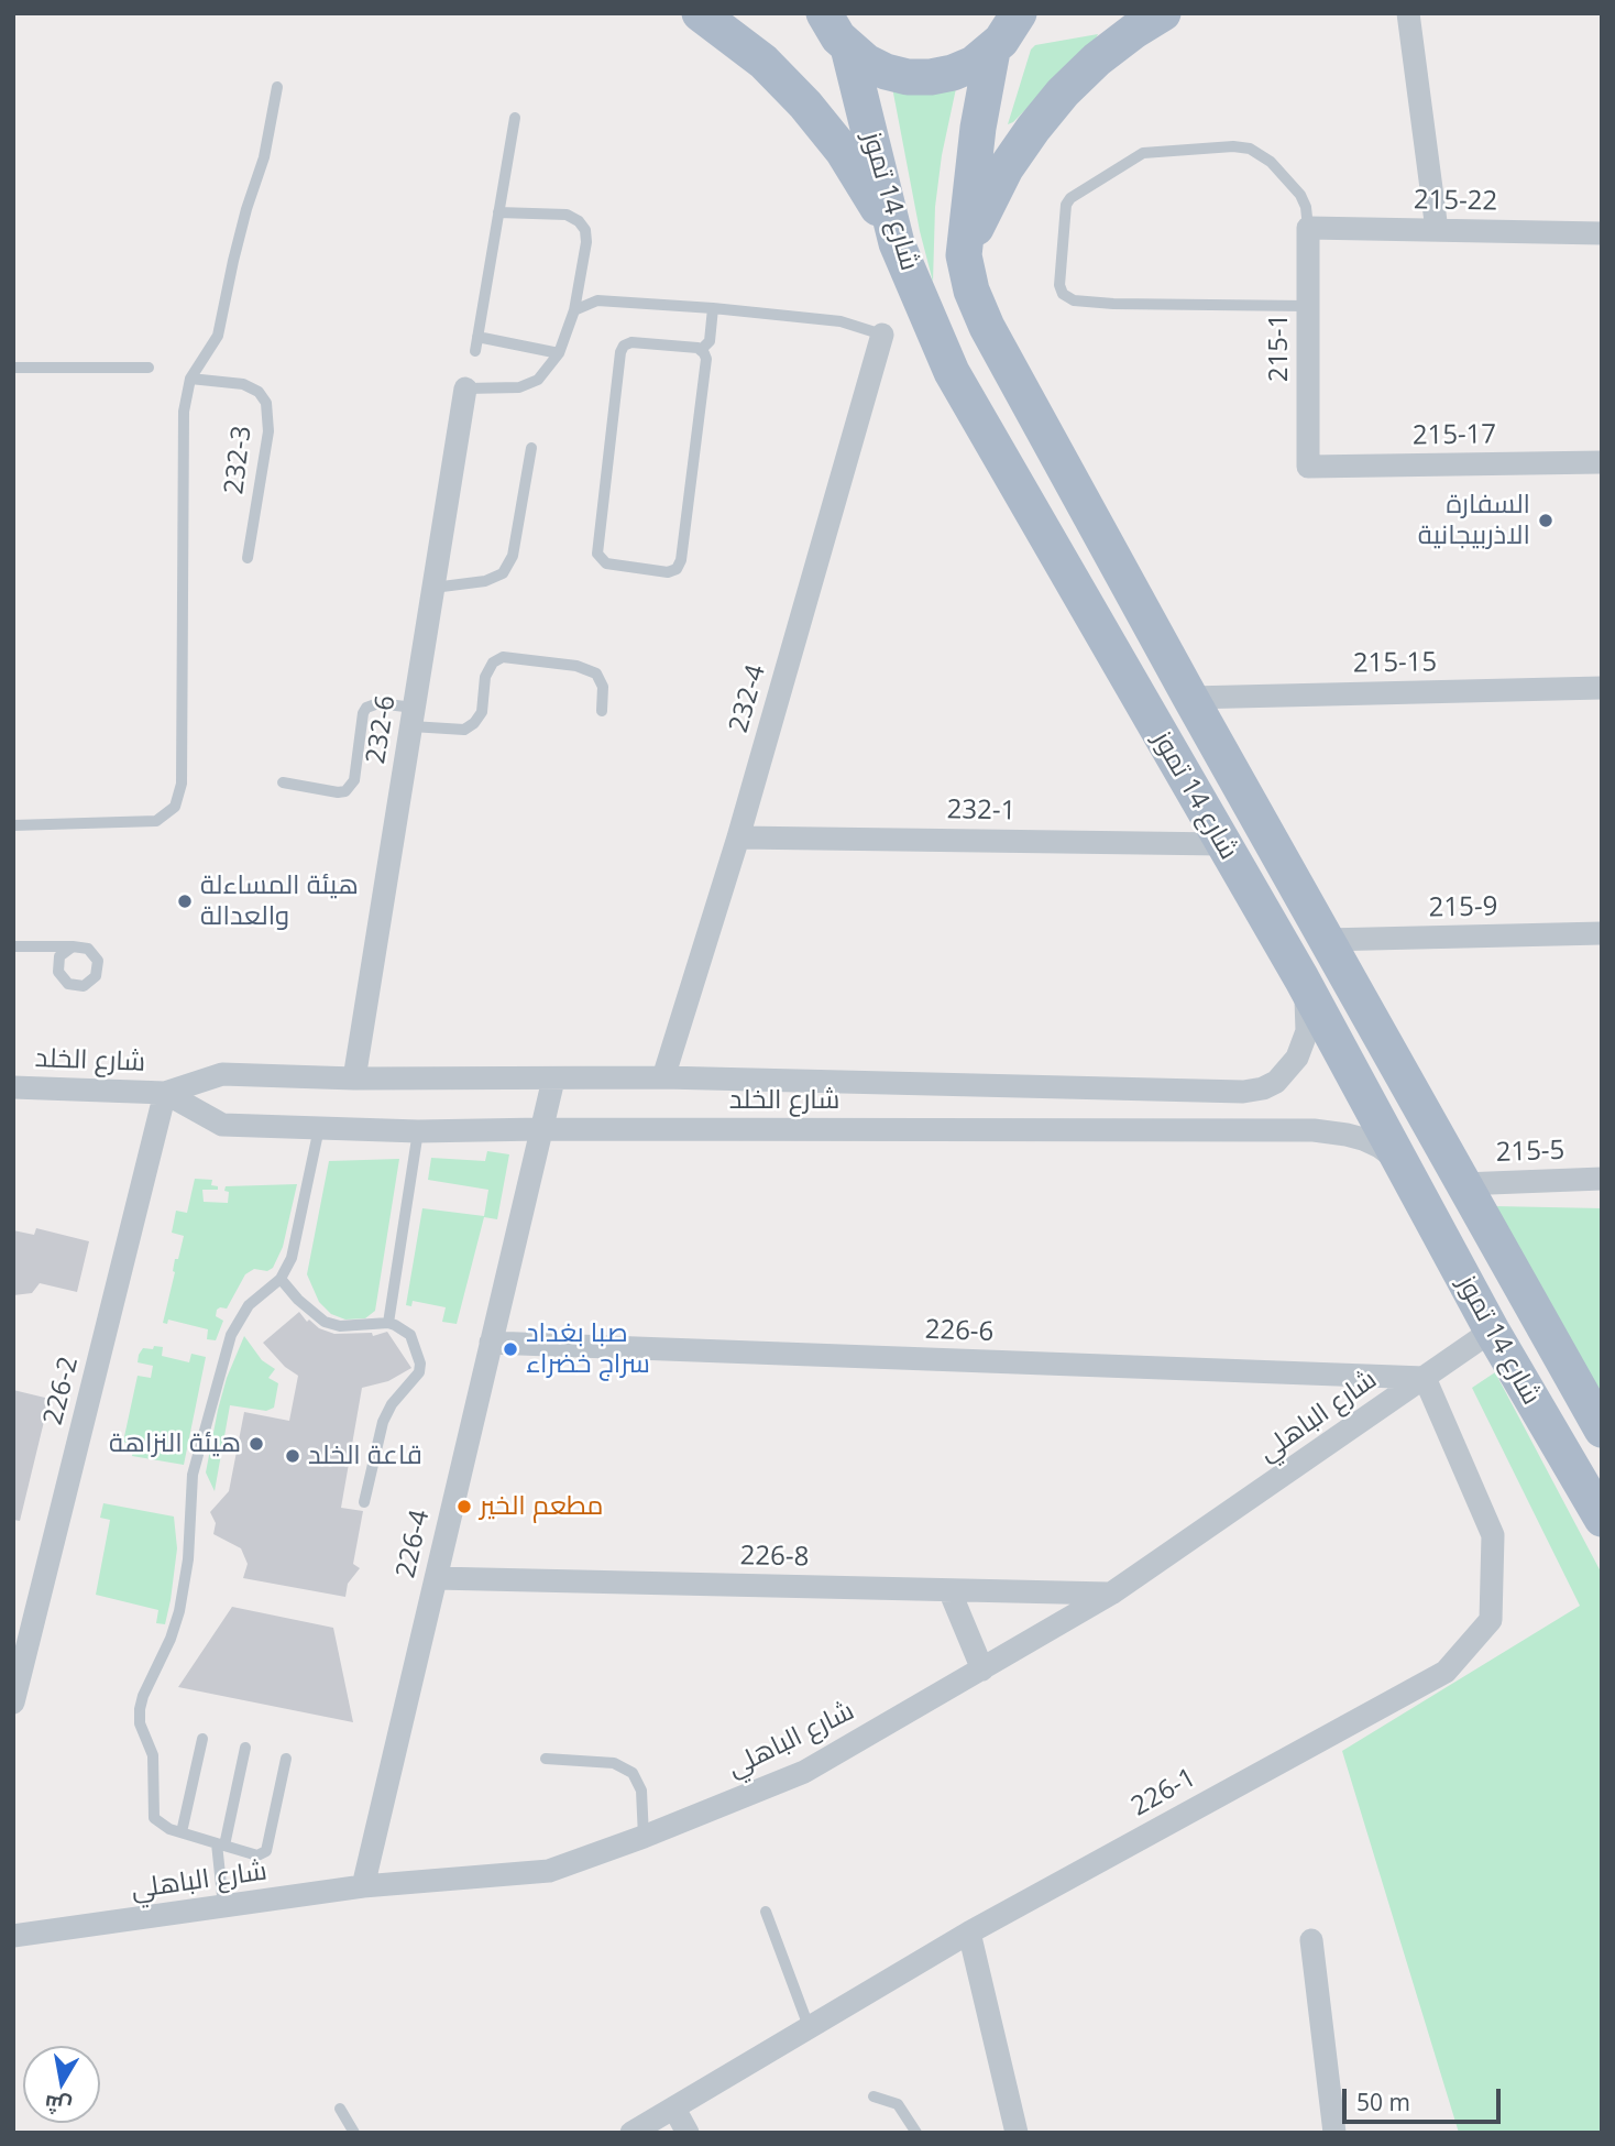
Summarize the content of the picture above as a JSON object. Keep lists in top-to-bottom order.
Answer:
{
  "streets": {
    "main road": ["شارع 14 تموز"],
    "street": [
      "215-22",
      "215-1",
      "215-17",
      "215-15",
      "232-4",
      "232-6",
      "232-1",
      "215-9",
      "شارع الخلد",
      "215-5",
      "226-6",
      "226-2",
      "شارع الباهلي",
      "226-4",
      "226-8",
      "226-1"
    ],
    "lane": ["232-3"]
  },
  "crossings": [
    ["شارع 14 تموز", "215-15"],
    ["شارع 14 تموز", "232-1"],
    ["شارع 14 تموز", "215-9"],
    ["شارع 14 تموز", "شارع الخلد"],
    ["شارع 14 تموز", "215-5"],
    ["شارع 14 تموز", "شارع الباهلي"],
    ["215-22", "215-1"],
    ["215-1", "215-17"],
    ["232-4", "232-1"],
    ["232-4", "شارع الخلد"],
    ["232-6", "شارع الخلد"],
    ["شارع الخلد", "226-2"],
    ["شارع الخلد", "226-4"],
    ["226-6", "شارع الباهلي"],
    ["226-6", "226-4"],
    ["226-6", "226-1"],
    ["شارع الباهلي", "226-4"],
    ["شارع الباهلي", "226-8"],
    ["شارع الباهلي", "226-1"],
    ["226-4", "226-8"]
  ],
  "places": [
    "السفارة الاذربيجانية",
    "هيئة المساءلة والعدالة",
    "صبا بغداد سراج خضراء",
    "هيئة النزاهة",
    "قاعة الخلد",
    "مطعم الخير"
  ],
  "scale_bar": "50 m",
  "north": "bottom"
}
